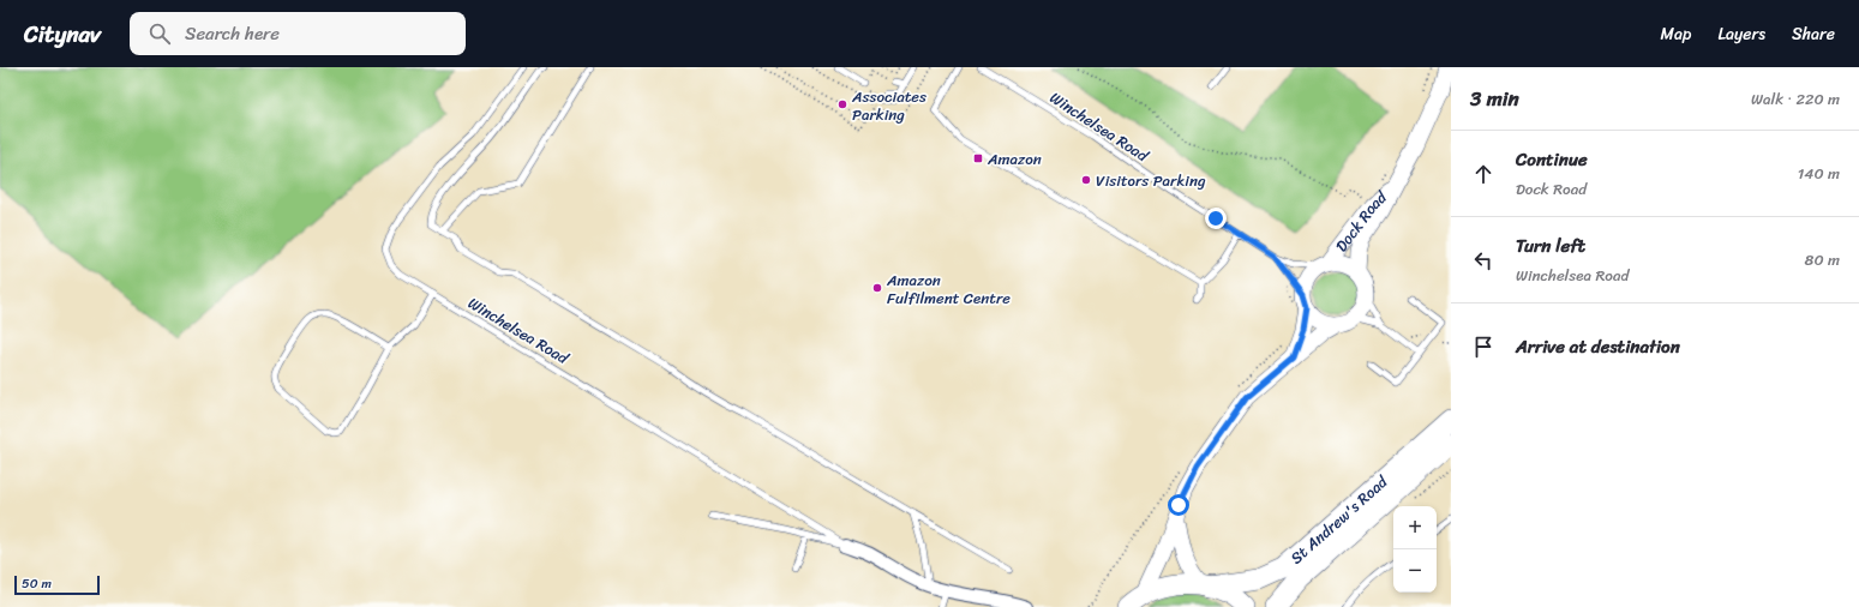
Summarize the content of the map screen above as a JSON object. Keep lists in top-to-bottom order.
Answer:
{
  "streets": {
    "highway": ["St Andrew's Road"],
    "street": ["Dock Road"],
    "lane": ["Winchelsea Road"]
  },
  "crossings": [
    ["Winchelsea Road", "Dock Road"]
  ],
  "places": {
    "other": ["Associates Parking", "Visitors Parking", "Amazon Fulfilment Centre"],
    "transit": ["Amazon"]
  },
  "scale_bar": "50 m",
  "page": {
    "header": "Citynav",
    "search": "Search here",
    "nav": ["Map", "Layers", "Share"],
    "heading": ["3 min", "Walk · 220 m"],
    "list": [
      ["Continue", "Dock Road", "140 m"],
      ["Turn left", "Winchelsea Road", "80 m"],
      "Arrive at destination"
    ],
    "map_buttons": ["+", "−"],
    "scale": "50 m"
  }
}
